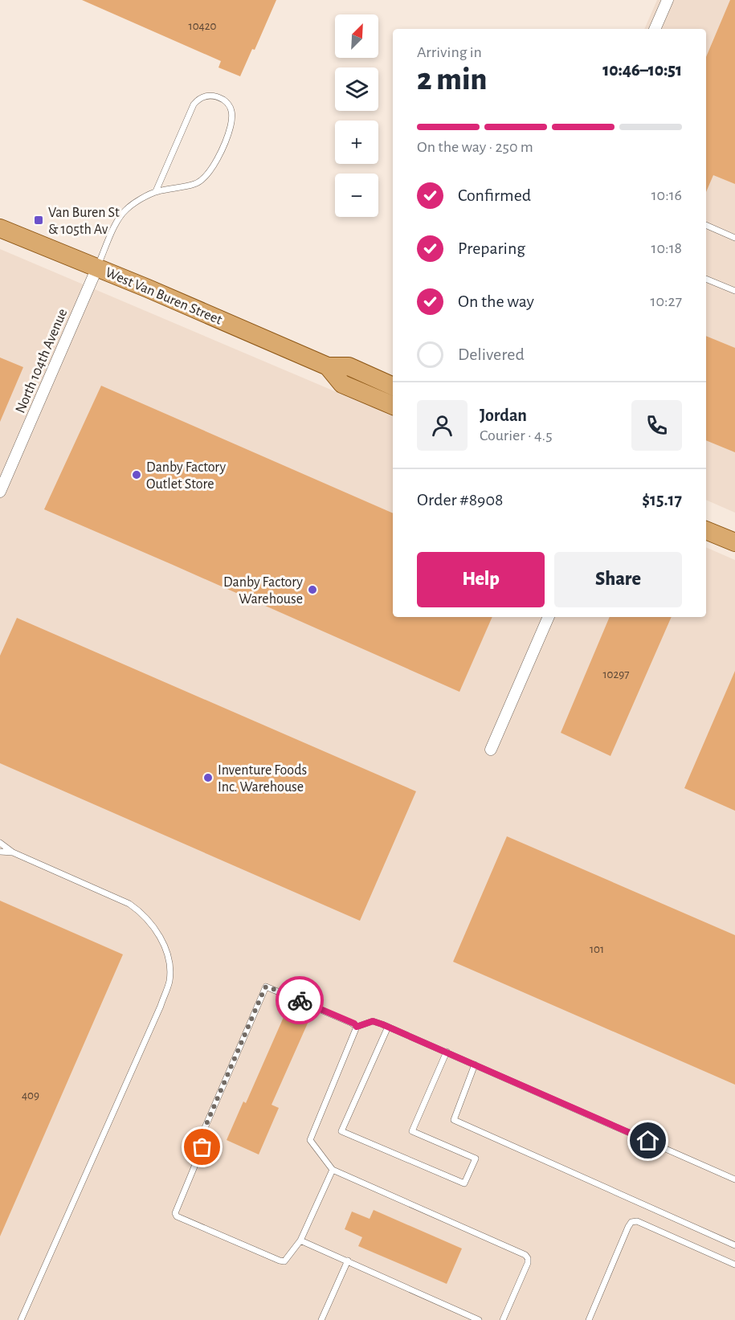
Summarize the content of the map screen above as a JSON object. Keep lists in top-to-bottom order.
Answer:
{
  "streets": {
    "main road": ["West Van Buren Street"],
    "street": ["North 104th Avenue"]
  },
  "crossings": [
    ["West Van Buren Street", "North 104th Avenue"]
  ],
  "places": {
    "transit": ["Van Buren St & 105th Av"],
    "other": ["Danby Factory Outlet Store", "Danby Factory Warehouse", "Inventure Foods Inc. Warehouse"]
  },
  "house_numbers": [
    "10420",
    "10297",
    "101",
    "409"
  ],
  "north": "top right",
  "page": {
    "map_buttons": ["+", "−"],
    "heading": ["2 min", "Arriving in", "10:46–10:51"],
    "panel": [
      "Jordan",
      "Courier · 4.5",
      "Order #8908",
      "$15.17"
    ],
    "bar": "On the way · 250 m",
    "list": [
      ["Confirmed", "10:16"],
      ["Preparing", "10:18"],
      ["On the way", "10:27"],
      "Delivered"
    ],
    "buttons": ["Help", "Share"]
  }
}
